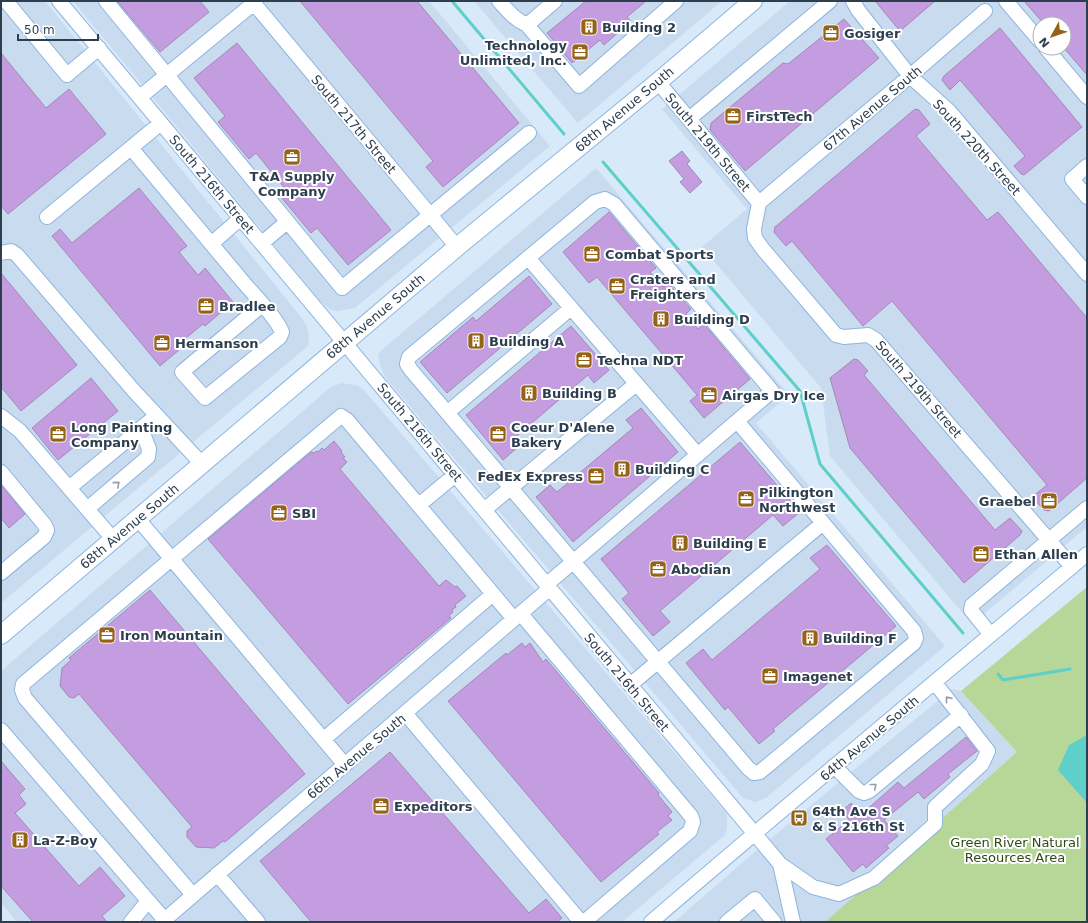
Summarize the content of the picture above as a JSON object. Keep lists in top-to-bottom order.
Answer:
{
  "streets": {
    "main road": ["68th Avenue South"],
    "street": [
      "67th Avenue South",
      "South 217th Street",
      "South 219th Street",
      "South 220th Street",
      "South 216th Street",
      "64th Avenue South",
      "66th Avenue South"
    ]
  },
  "crossings": [
    ["67th Avenue South", "South 219th Street"],
    ["67th Avenue South", "South 220th Street"],
    ["68th Avenue South", "South 217th Street"],
    ["68th Avenue South", "South 219th Street"],
    ["68th Avenue South", "South 216th Street"],
    ["South 219th Street", "64th Avenue South"],
    ["South 216th Street", "64th Avenue South"],
    ["South 216th Street", "66th Avenue South"]
  ],
  "parks": ["Green River Natural Resources Area"],
  "places": {
    "building": [
      "Building 2",
      "Building D",
      "Building A",
      "Building B",
      "Building C",
      "Building E",
      "Building F",
      "La-Z-Boy"
    ],
    "office": [
      "Gosiger",
      "Technology Unlimited, Inc.",
      "FirstTech",
      "T&A Supply Company",
      "Combat Sports",
      "Craters and Freighters",
      "Bradlee",
      "Hermanson",
      "Techna NDT",
      "Airgas Dry Ice",
      "Long Painting Company",
      "Coeur D'Alene Bakery",
      "FedEx Express",
      "Pilkington Northwest",
      "Graebel",
      "SBI",
      "Ethan Allen",
      "Abodian",
      "Iron Mountain",
      "Imagenet",
      "Expeditors"
    ],
    "bus stop": ["64th Ave S & S 216th St"]
  },
  "scale_bar": "50 m",
  "north": "bottom left"
}
